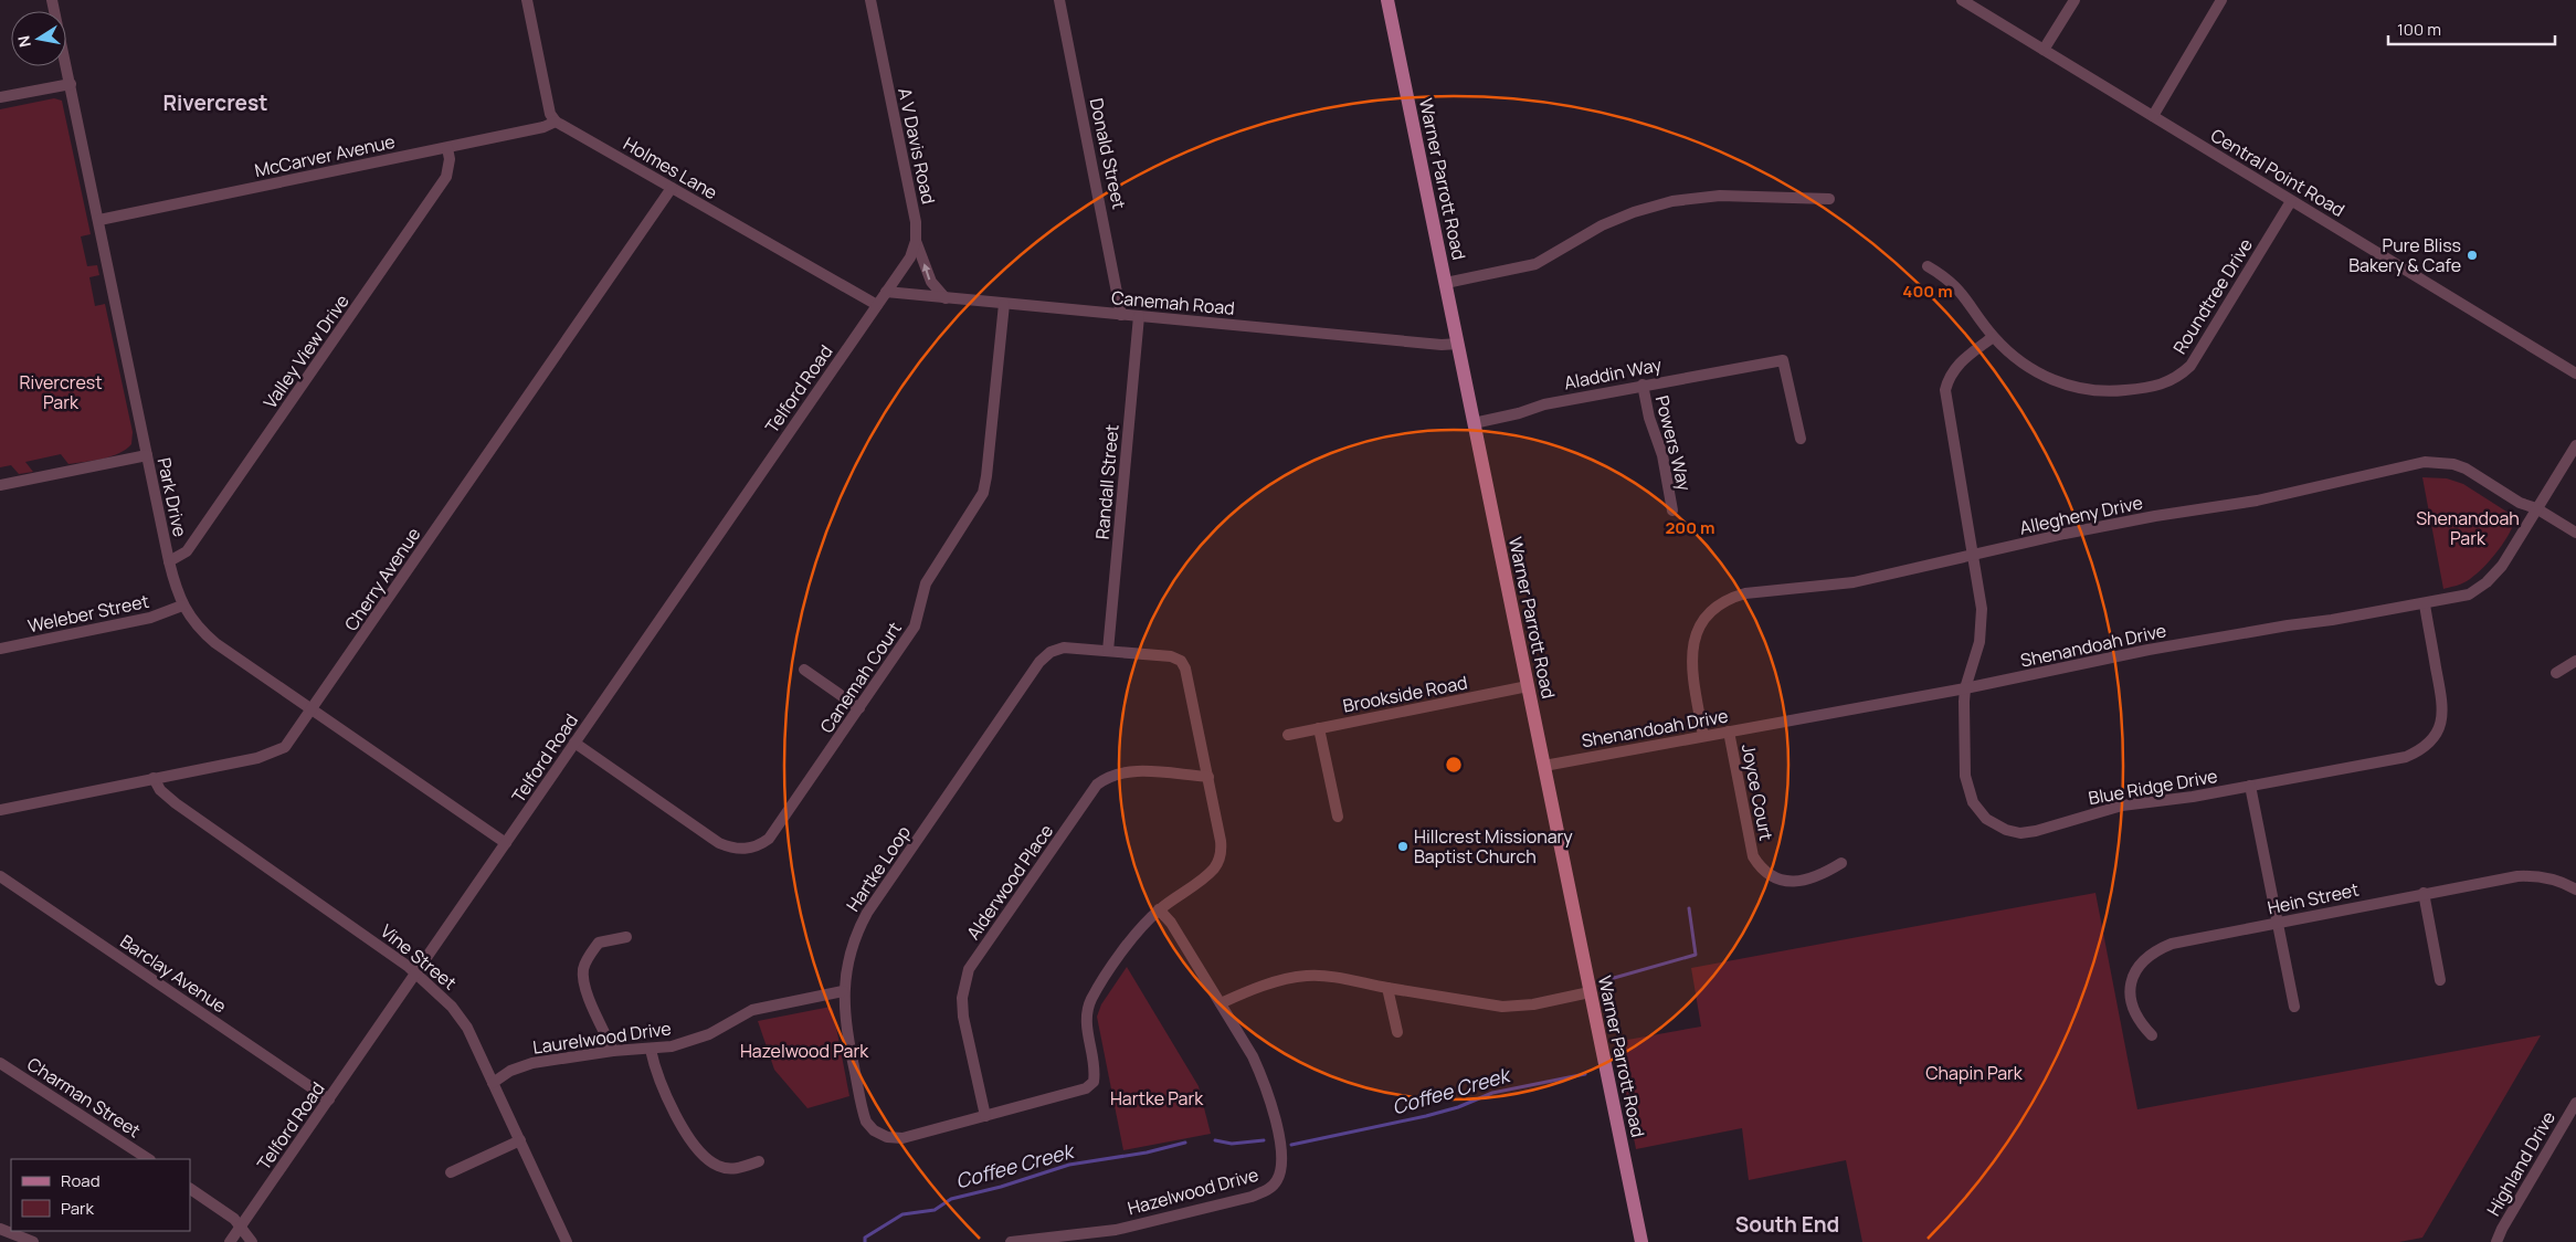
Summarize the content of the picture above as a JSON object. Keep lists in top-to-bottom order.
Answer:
{
  "streets": {
    "main road": ["Warner Parrott Road"],
    "street": [
      "A V Davis Road",
      "Donald Street",
      "McCarver Avenue",
      "Holmes Lane",
      "Central Point Road",
      "Roundtree Drive",
      "Canemah Road",
      "Valley View Drive",
      "Aladdin Way",
      "Telford Road",
      "Powers Way",
      "Randall Street",
      "Park Drive",
      "Allegheny Drive",
      "Cherry Avenue",
      "Weleber Street",
      "Shenandoah Drive",
      "Canemah Court",
      "Brookside Road",
      "Blue Ridge Drive",
      "Joyce Court",
      "Hartke Loop",
      "Alderwood Place",
      "Hein Street",
      "Vine Street",
      "Barclay Avenue",
      "Laurelwood Drive",
      "Charman Street",
      "Highland Drive",
      "Hazelwood Drive"
    ]
  },
  "crossings": [
    ["A V Davis Road", "Canemah Road"],
    ["A V Davis Road", "Telford Road"],
    ["Donald Street", "Canemah Road"],
    ["McCarver Avenue", "Holmes Lane"],
    ["McCarver Avenue", "Valley View Drive"],
    ["McCarver Avenue", "Park Drive"],
    ["Holmes Lane", "Telford Road"],
    ["Holmes Lane", "Cherry Avenue"],
    ["Central Point Road", "Roundtree Drive"],
    ["Warner Parrott Road", "Canemah Road"],
    ["Warner Parrott Road", "Aladdin Way"],
    ["Warner Parrott Road", "Shenandoah Drive"],
    ["Warner Parrott Road", "Brookside Road"],
    ["Roundtree Drive", "Blue Ridge Drive"],
    ["Canemah Road", "Telford Road"],
    ["Canemah Road", "Randall Street"],
    ["Canemah Road", "Canemah Court"],
    ["Valley View Drive", "Park Drive"],
    ["Aladdin Way", "Powers Way"],
    ["Telford Road", "Park Drive"],
    ["Telford Road", "Canemah Court"],
    ["Telford Road", "Vine Street"],
    ["Telford Road", "Barclay Avenue"],
    ["Randall Street", "Hartke Loop"],
    ["Park Drive", "Cherry Avenue"],
    ["Park Drive", "Weleber Street"],
    ["Allegheny Drive", "Shenandoah Drive"],
    ["Allegheny Drive", "Blue Ridge Drive"],
    ["Cherry Avenue", "Vine Street"],
    ["Shenandoah Drive", "Blue Ridge Drive"],
    ["Shenandoah Drive", "Joyce Court"],
    ["Hartke Loop", "Alderwood Place"],
    ["Hartke Loop", "Laurelwood Drive"],
    ["Hartke Loop", "Hazelwood Drive"],
    ["Vine Street", "Laurelwood Drive"]
  ],
  "districts": ["Rivercrest", "South End"],
  "water": ["Coffee Creek"],
  "parks": [
    "Rivercrest Park",
    "Shenandoah Park",
    "Hazelwood Park",
    "Chapin Park",
    "Hartke Park"
  ],
  "places": ["Pure Bliss Bakery & Cafe", "Hillcrest Missionary Baptist Church"],
  "legend": ["Road", "Park"],
  "scale_bar": "100 m",
  "north": "left",
  "rings": ["400 m", "200 m"]
}
